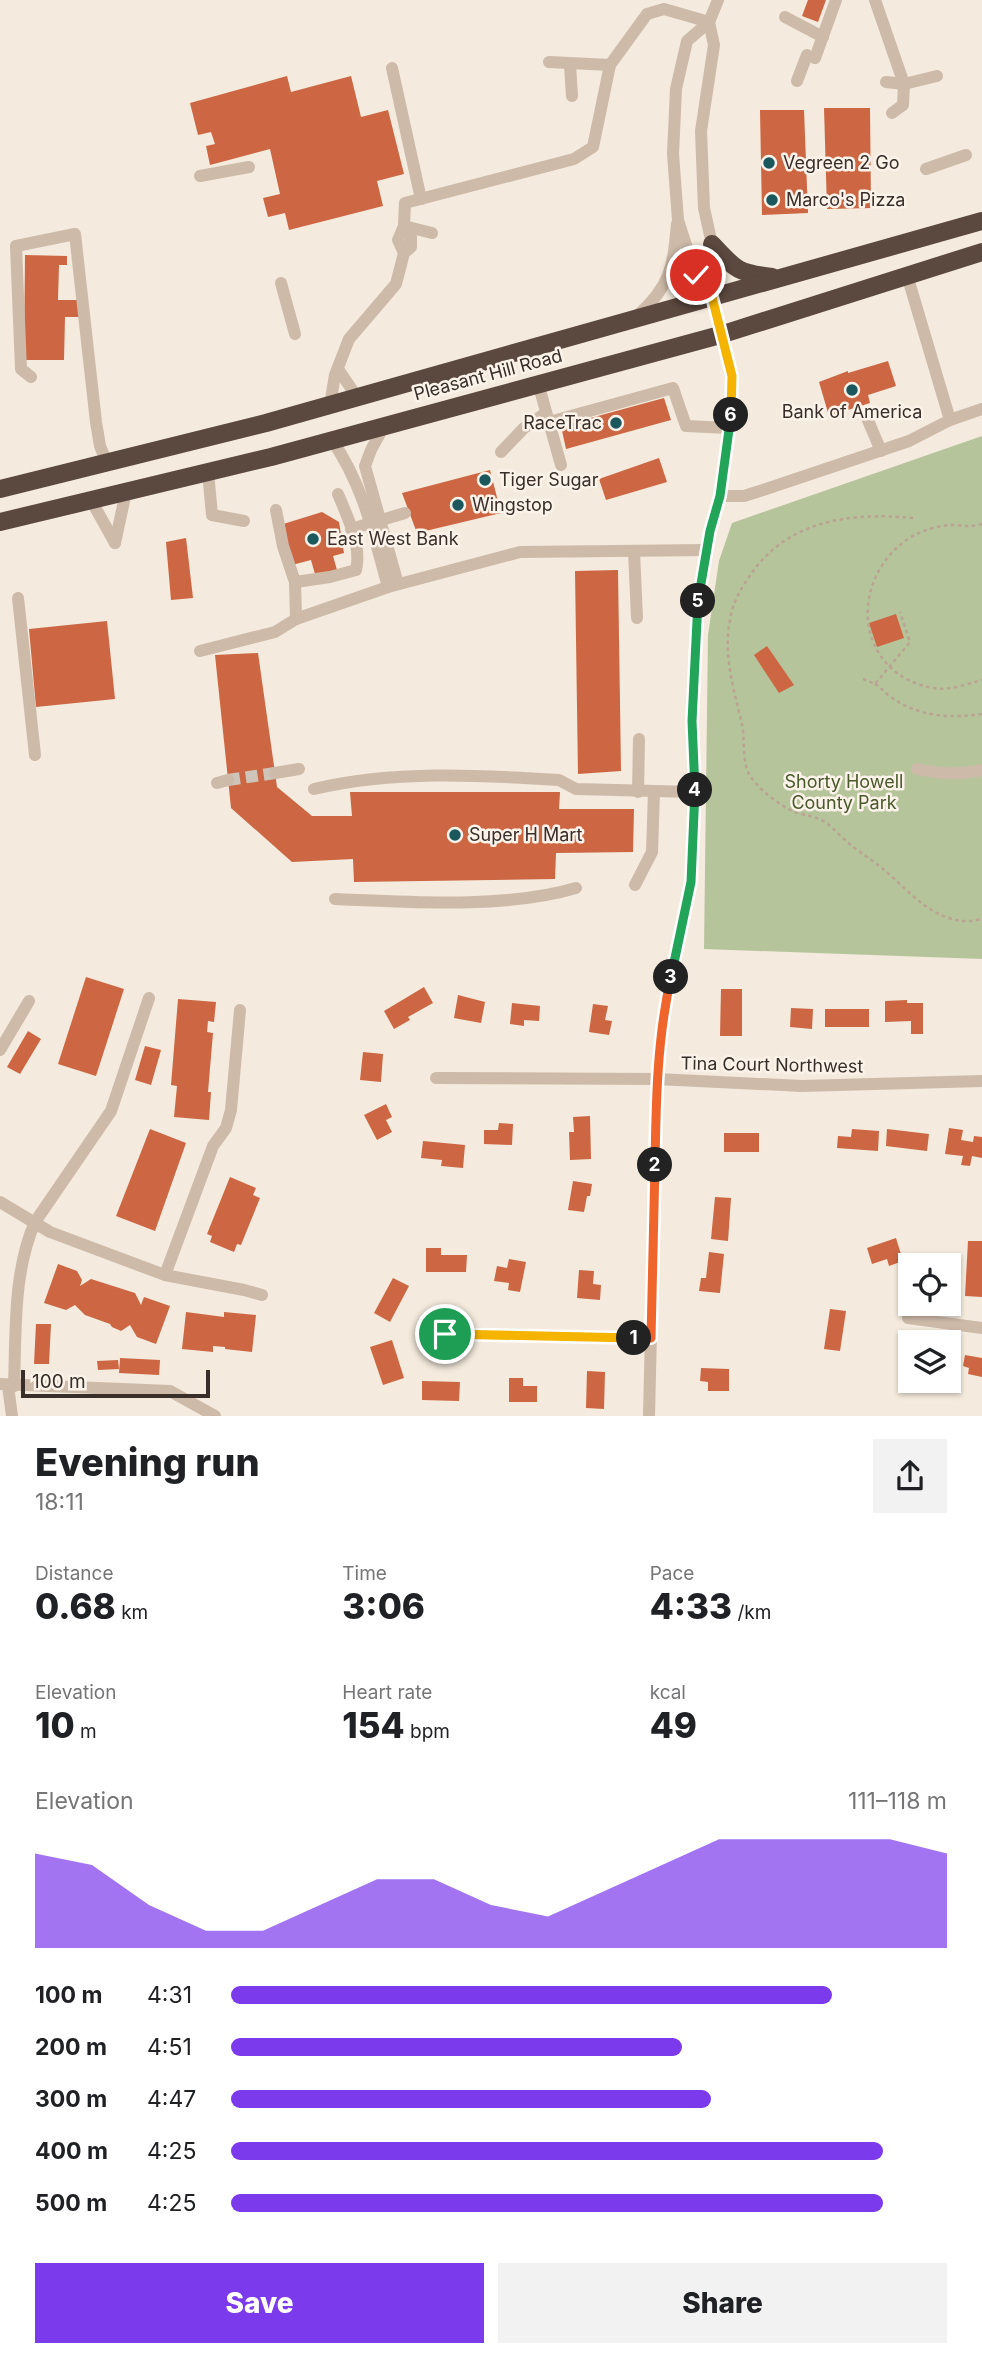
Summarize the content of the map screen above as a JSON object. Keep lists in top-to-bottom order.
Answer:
{
  "streets": {
    "highway": ["Pleasant Hill Road"],
    "street": ["Tina Court Northwest"]
  },
  "parks": ["Shorty Howell County Park"],
  "places": [
    "Vegreen 2 Go",
    "Marco's Pizza",
    "Bank of America",
    "RaceTrac",
    "Tiger Sugar",
    "Wingstop",
    "East West Bank",
    "Super H Mart"
  ],
  "scale_bar": "100 m",
  "page": {
    "pins": [
      "6",
      "5",
      "4",
      "3",
      "2",
      "1"
    ],
    "scale": "100 m",
    "heading": ["Evening run", "18:11"],
    "stats": [
      ["Distance", "0.68 km"],
      ["Time", "3:06"],
      ["Pace", "4:33 /km"],
      ["Elevation", "10 m"],
      ["Heart rate", "154 bpm"],
      ["kcal", "49"]
    ],
    "chart": ["Elevation", "111–118 m"],
    "list": [
      {
        "name": "100 m",
        "note": "4:31"
      },
      {
        "name": "200 m",
        "note": "4:51"
      },
      {
        "name": "300 m",
        "note": "4:47"
      },
      {
        "name": "400 m",
        "note": "4:25"
      },
      {
        "name": "500 m",
        "note": "4:25"
      }
    ],
    "buttons": ["Save", "Share"]
  }
}
